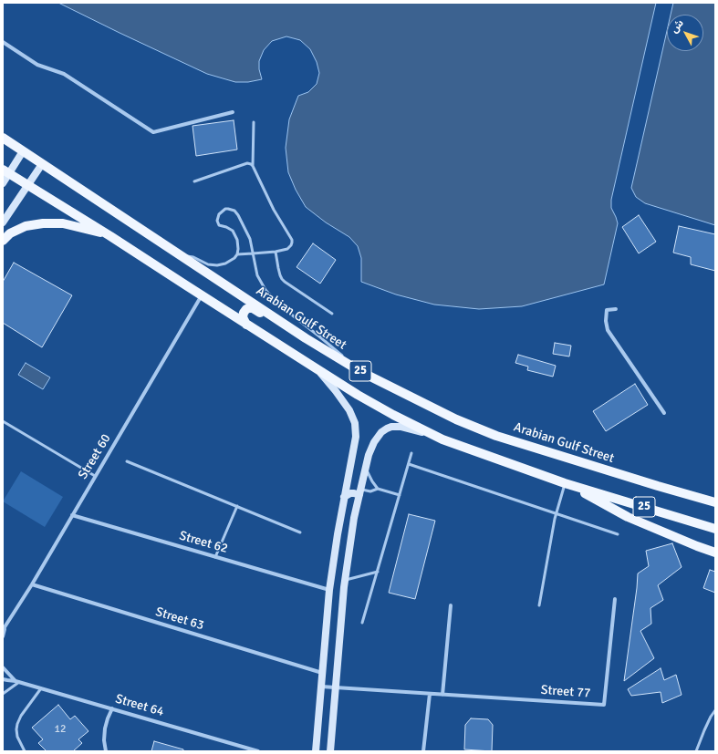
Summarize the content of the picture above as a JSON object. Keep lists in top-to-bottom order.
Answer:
{
  "streets": {
    "main road": ["Arabian Gulf Street", "25"],
    "street": [
      "Street 60",
      "Street 62",
      "Street 63",
      "Street 77",
      "Street 64"
    ]
  },
  "crossings": [
    ["25", "Street 60"],
    ["Street 60", "Street 62"],
    ["Street 60", "Street 63"]
  ],
  "house_numbers": ["12"],
  "north": "top left"
}
